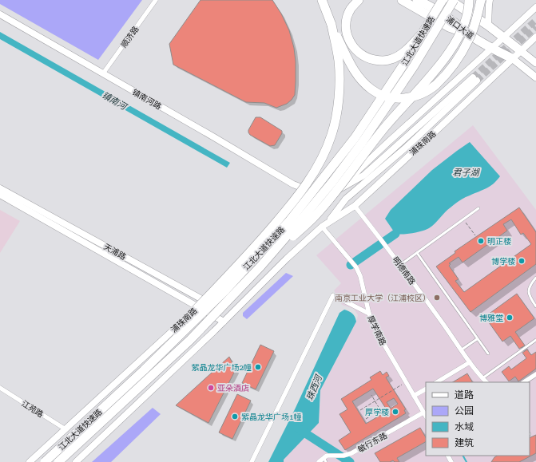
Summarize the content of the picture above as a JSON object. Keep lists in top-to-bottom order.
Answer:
{
  "streets": {
    "highway": ["浦口大道", "江北大道快速路"],
    "street": [
      "顺济路",
      "镇南河路",
      "浦珠南路",
      "天浦路",
      "明德南路",
      "厚学南路",
      "江苑路",
      "敏行东路"
    ]
  },
  "crossings": [
    ["浦口大道", "浦珠南路"],
    ["顺济路", "镇南河路"],
    ["镇南河路", "浦珠南路"],
    ["浦珠南路", "天浦路"],
    ["浦珠南路", "明德南路"],
    ["浦珠南路", "厚学南路"],
    ["浦珠南路", "江苑路"],
    ["厚学南路", "敏行东路"]
  ],
  "water": ["镇南河", "君子湖", "珠西河"],
  "places": [
    "明正楼",
    "博学楼",
    "南京工业大学（江浦校区）",
    "博雅堂",
    "紫晶龙华广场2幢",
    "亚朵酒店",
    "厚学楼",
    "紫晶龙华广场1幢"
  ],
  "legend": [
    "道路",
    "公园",
    "水域",
    "建筑"
  ]
}
